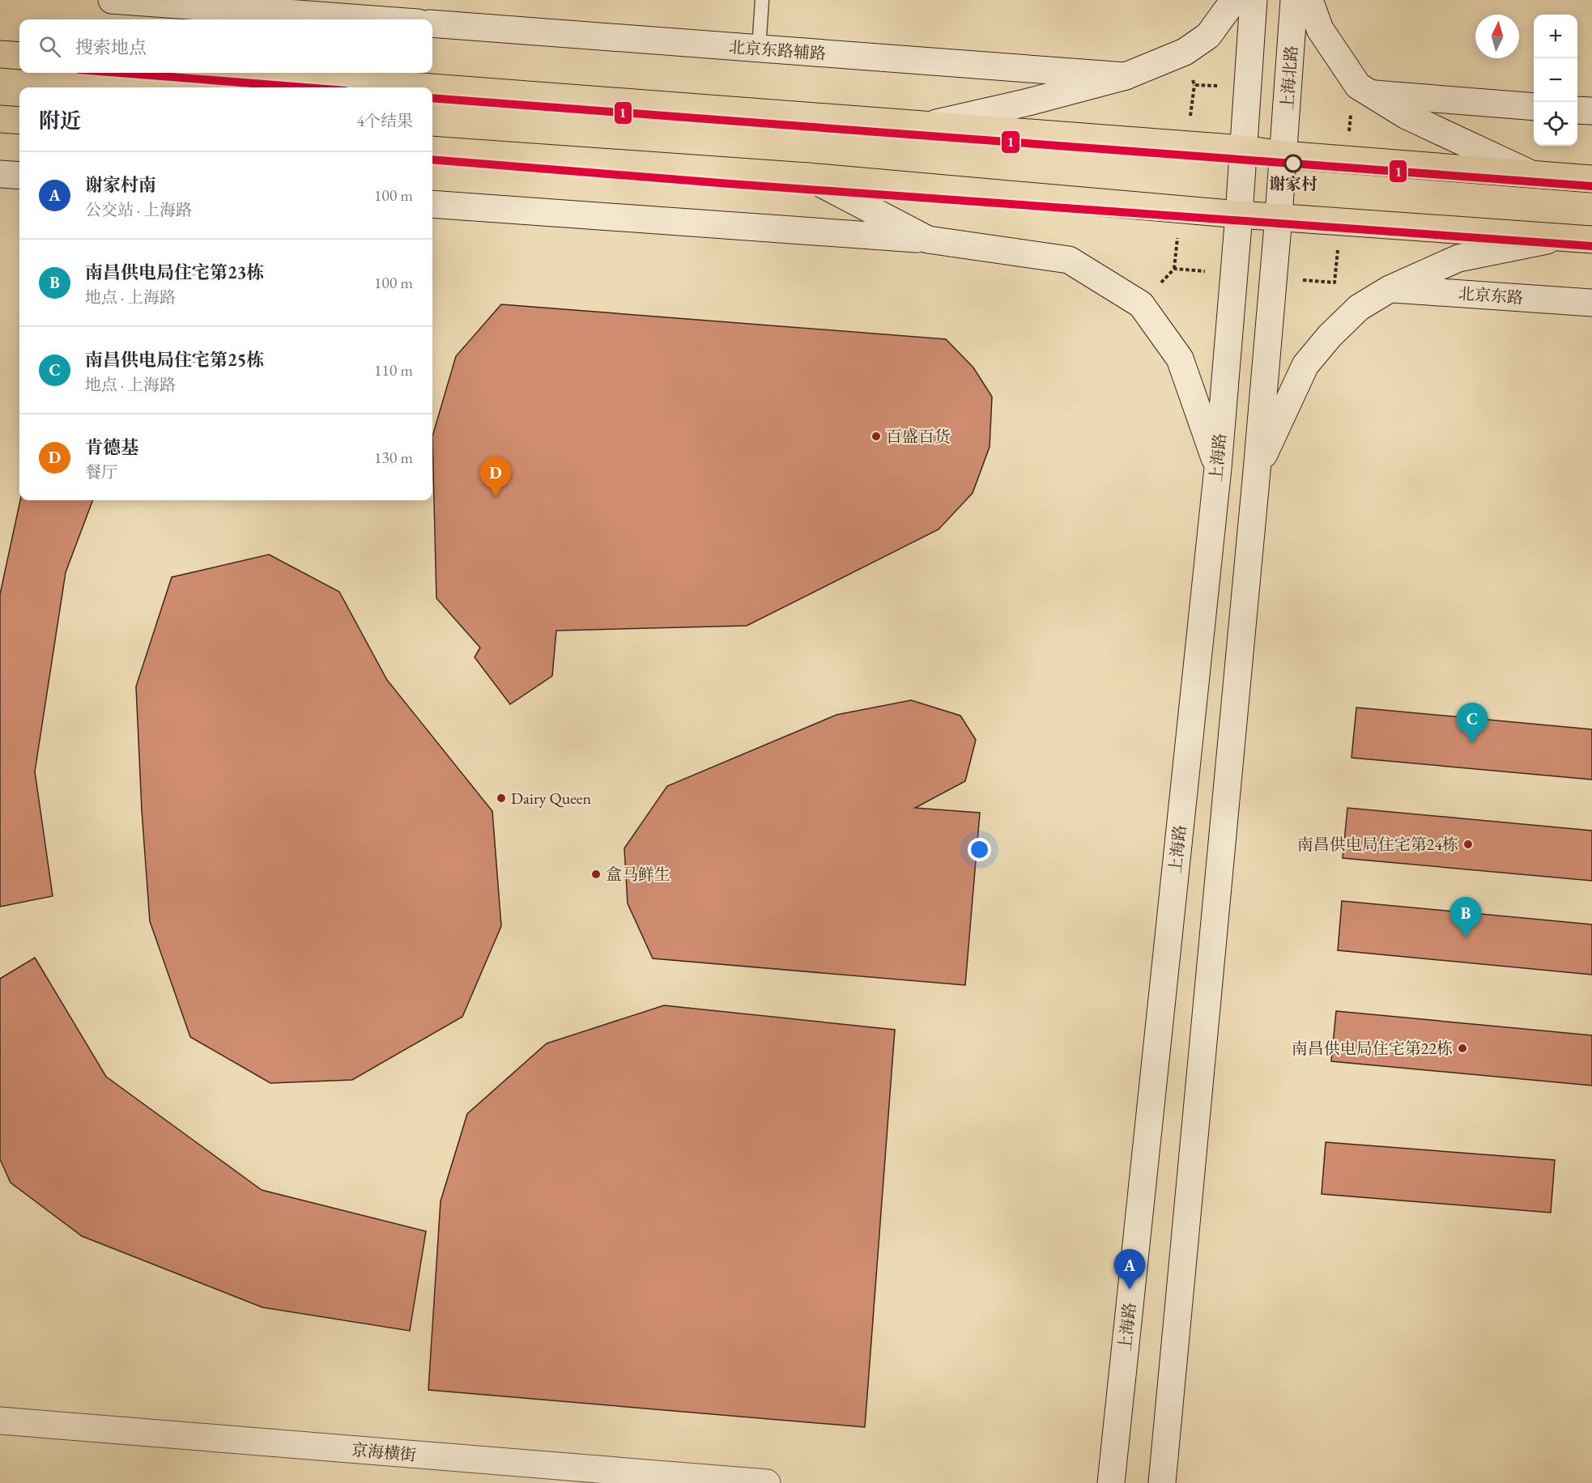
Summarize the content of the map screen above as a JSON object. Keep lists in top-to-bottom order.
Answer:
{
  "streets": {
    "main road": [
      "北京东路辅路",
      "上海北路",
      "北京东路",
      "上海路",
      "京海横街"
    ]
  },
  "places": [
    "谢家村",
    "百盛百货",
    "Dairy Queen",
    "南昌供电局住宅第24栋",
    "盒马鲜生",
    "南昌供电局住宅第22栋"
  ],
  "lines": ["transit line 1"],
  "north": "top",
  "page": {
    "map_buttons": ["+", "−"],
    "search": "搜索地点",
    "heading": ["附近", "4个结果"],
    "list": [
      {
        "mark": "A",
        "name": "谢家村南",
        "note": "公交站 · 上海路",
        "value": "100 m"
      },
      {
        "mark": "B",
        "name": "南昌供电局住宅第23栋",
        "note": "地点 · 上海路",
        "value": "100 m"
      },
      {
        "mark": "C",
        "name": "南昌供电局住宅第25栋",
        "note": "地点 · 上海路",
        "value": "110 m"
      },
      {
        "mark": "D",
        "name": "肯德基",
        "note": "餐厅",
        "value": "130 m"
      }
    ],
    "pins": [
      "D",
      "C",
      "B",
      "A"
    ]
  }
}
